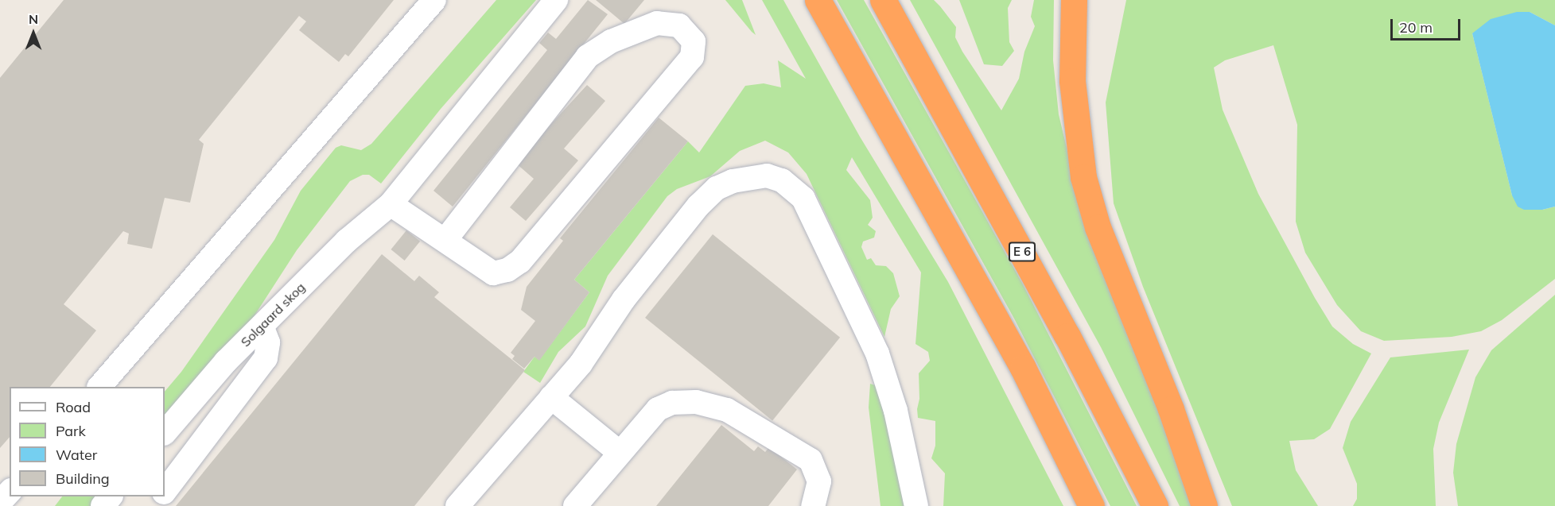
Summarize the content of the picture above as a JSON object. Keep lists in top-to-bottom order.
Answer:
{
  "streets": {
    "highway": ["E 6"],
    "lane": ["Solgaard skog"]
  },
  "legend": [
    "Road",
    "Park",
    "Water",
    "Building"
  ],
  "scale_bar": "20 m",
  "north": "top"
}
